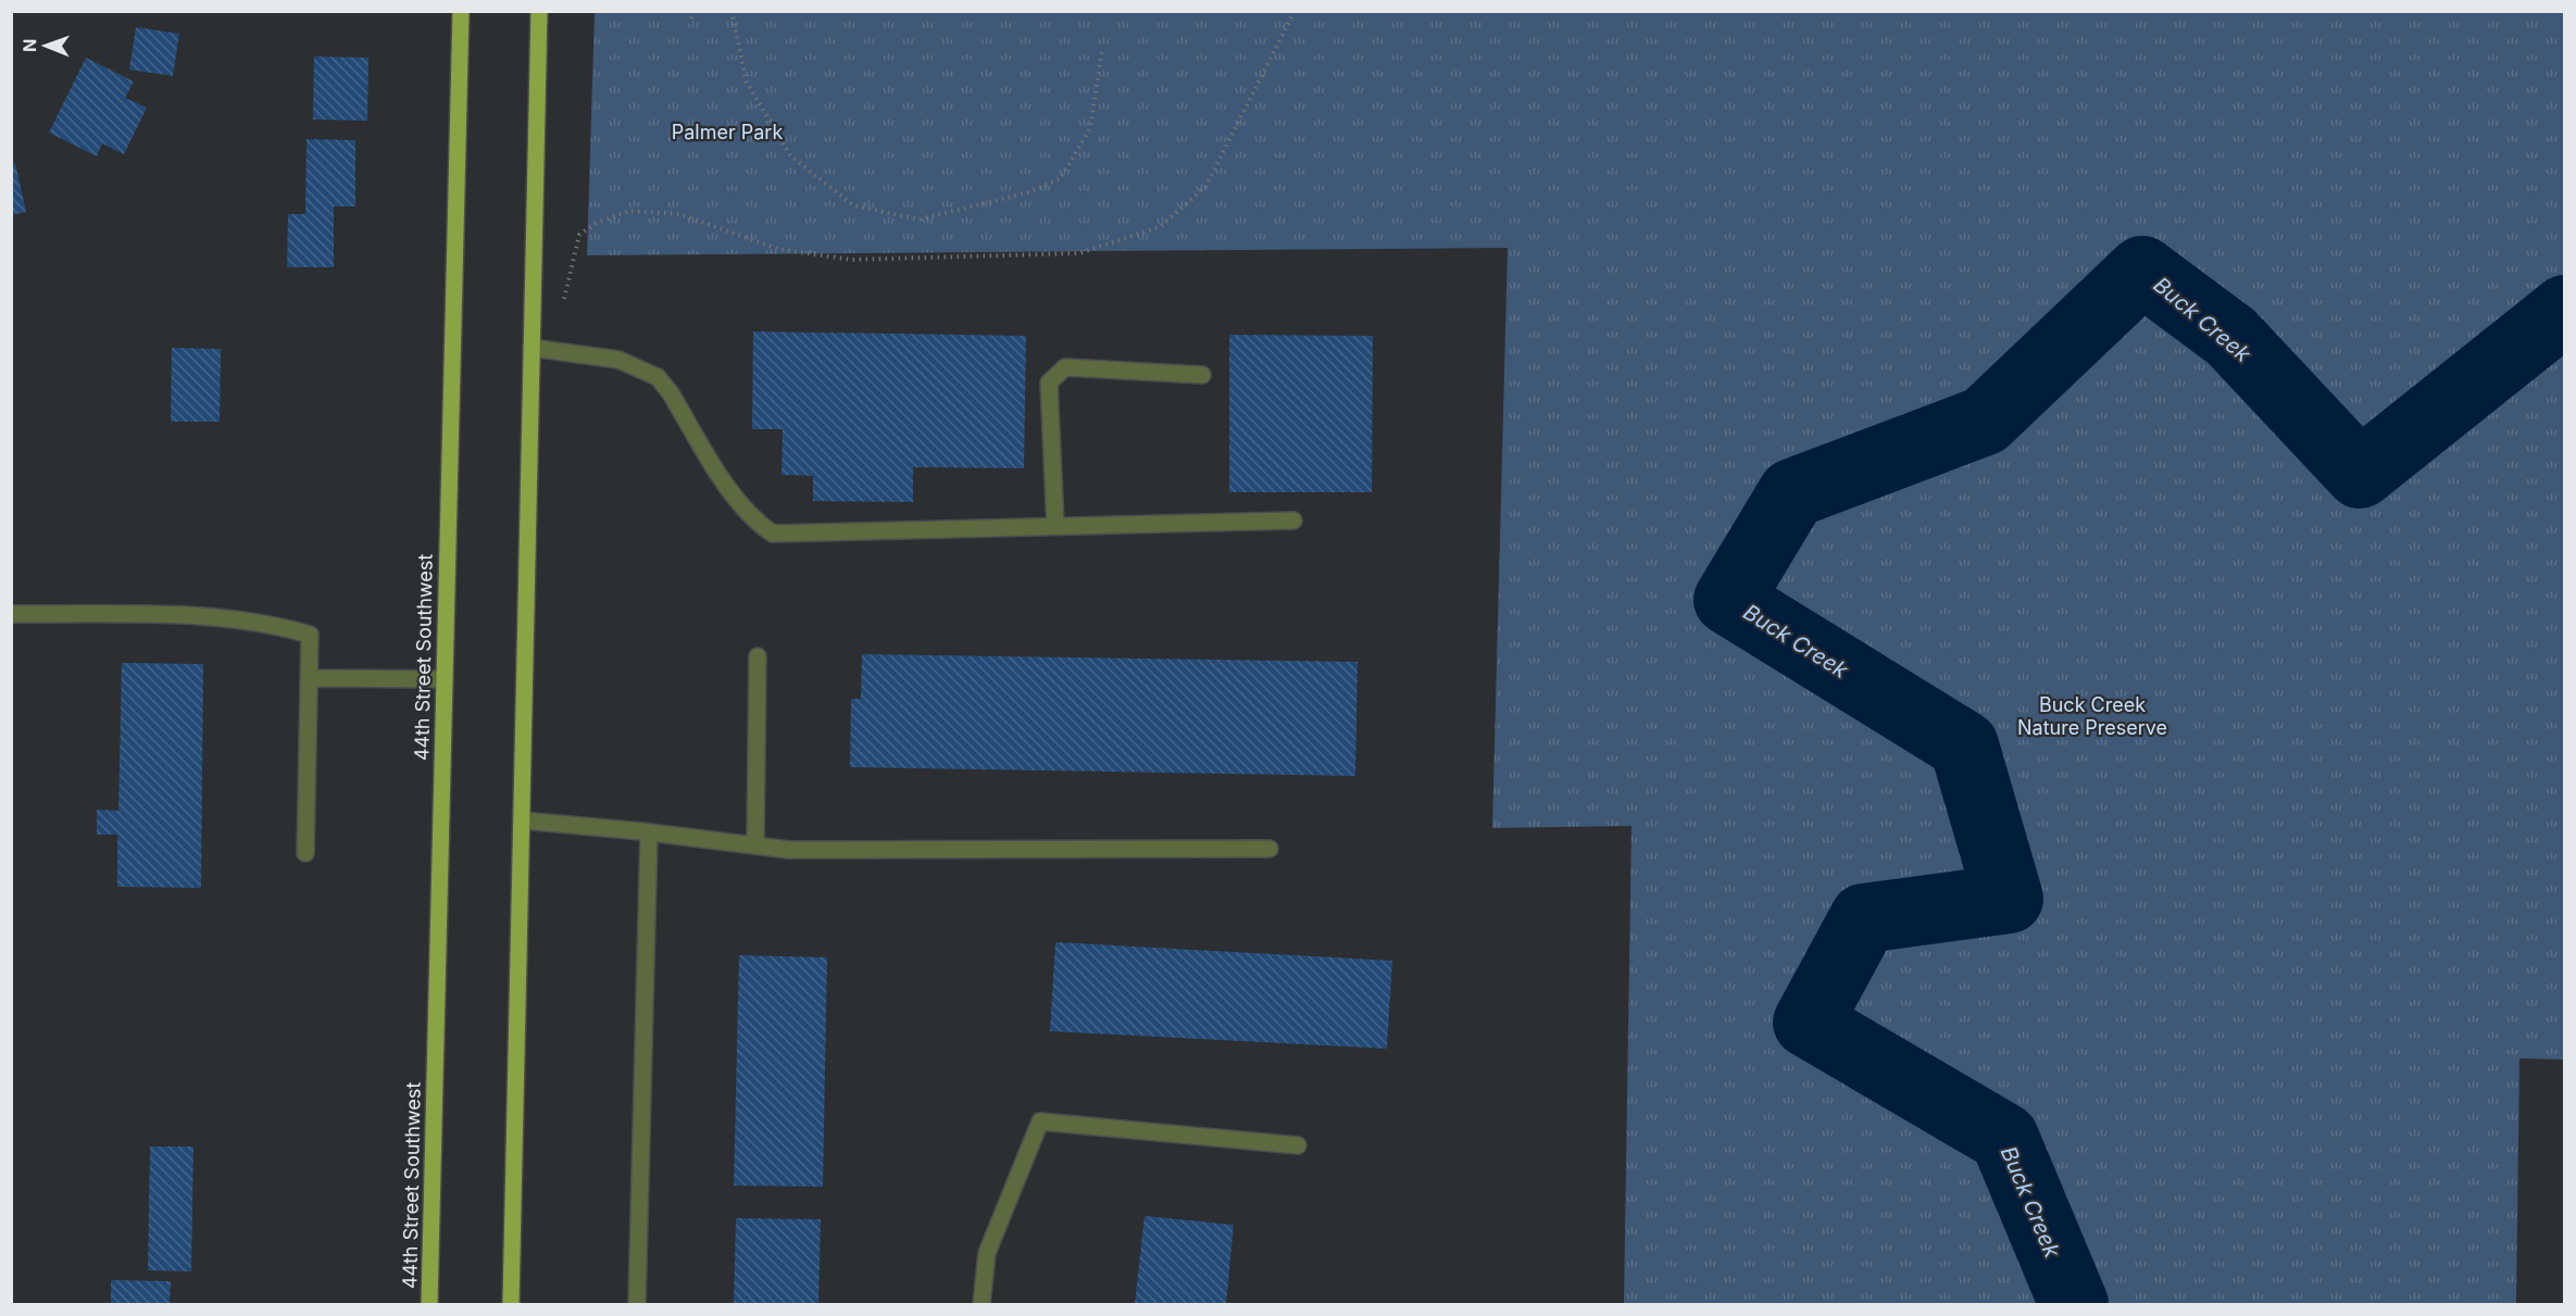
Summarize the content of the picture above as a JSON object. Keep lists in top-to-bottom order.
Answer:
{
  "streets": {
    "main road": ["44th Street Southwest"]
  },
  "water": ["Buck Creek"],
  "parks": ["Palmer Park", "Buck Creek Nature Preserve"],
  "north": "left"
}
